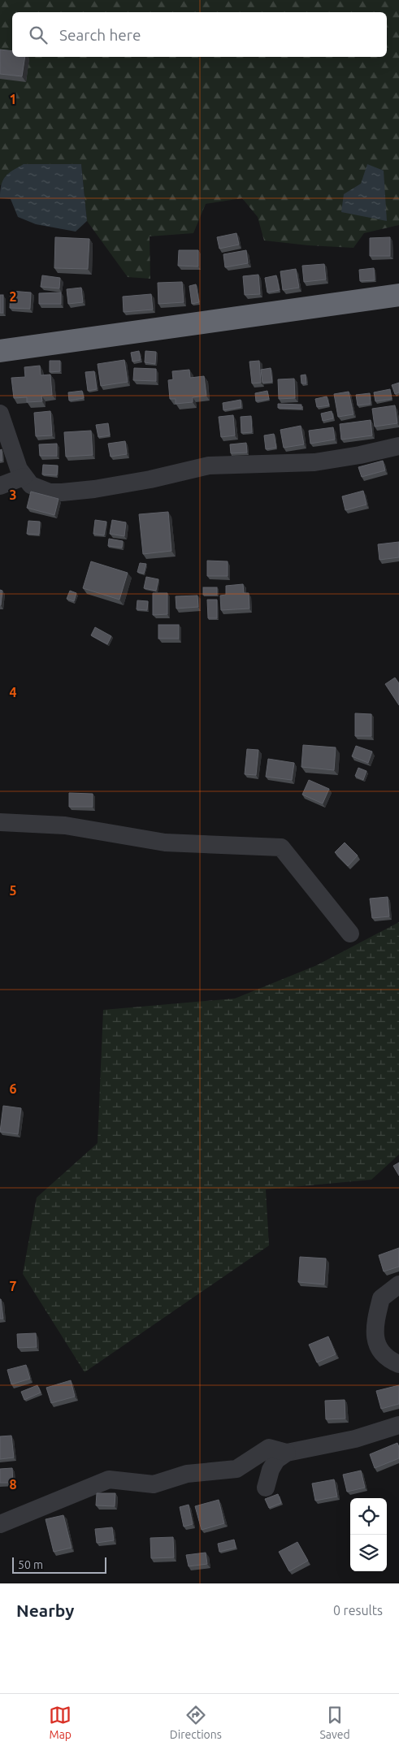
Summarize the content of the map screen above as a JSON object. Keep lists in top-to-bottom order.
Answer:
{
  "scale_bar": "50 m",
  "page": {
    "search": "Search here",
    "scale": "50 m",
    "heading": ["Nearby", "0 results"],
    "nav": ["Map", "Directions", "Saved"]
  },
  "grid": {
    "rows": [
      "1",
      "2",
      "3",
      "4",
      "5",
      "6",
      "7",
      "8"
    ]
  }
}
